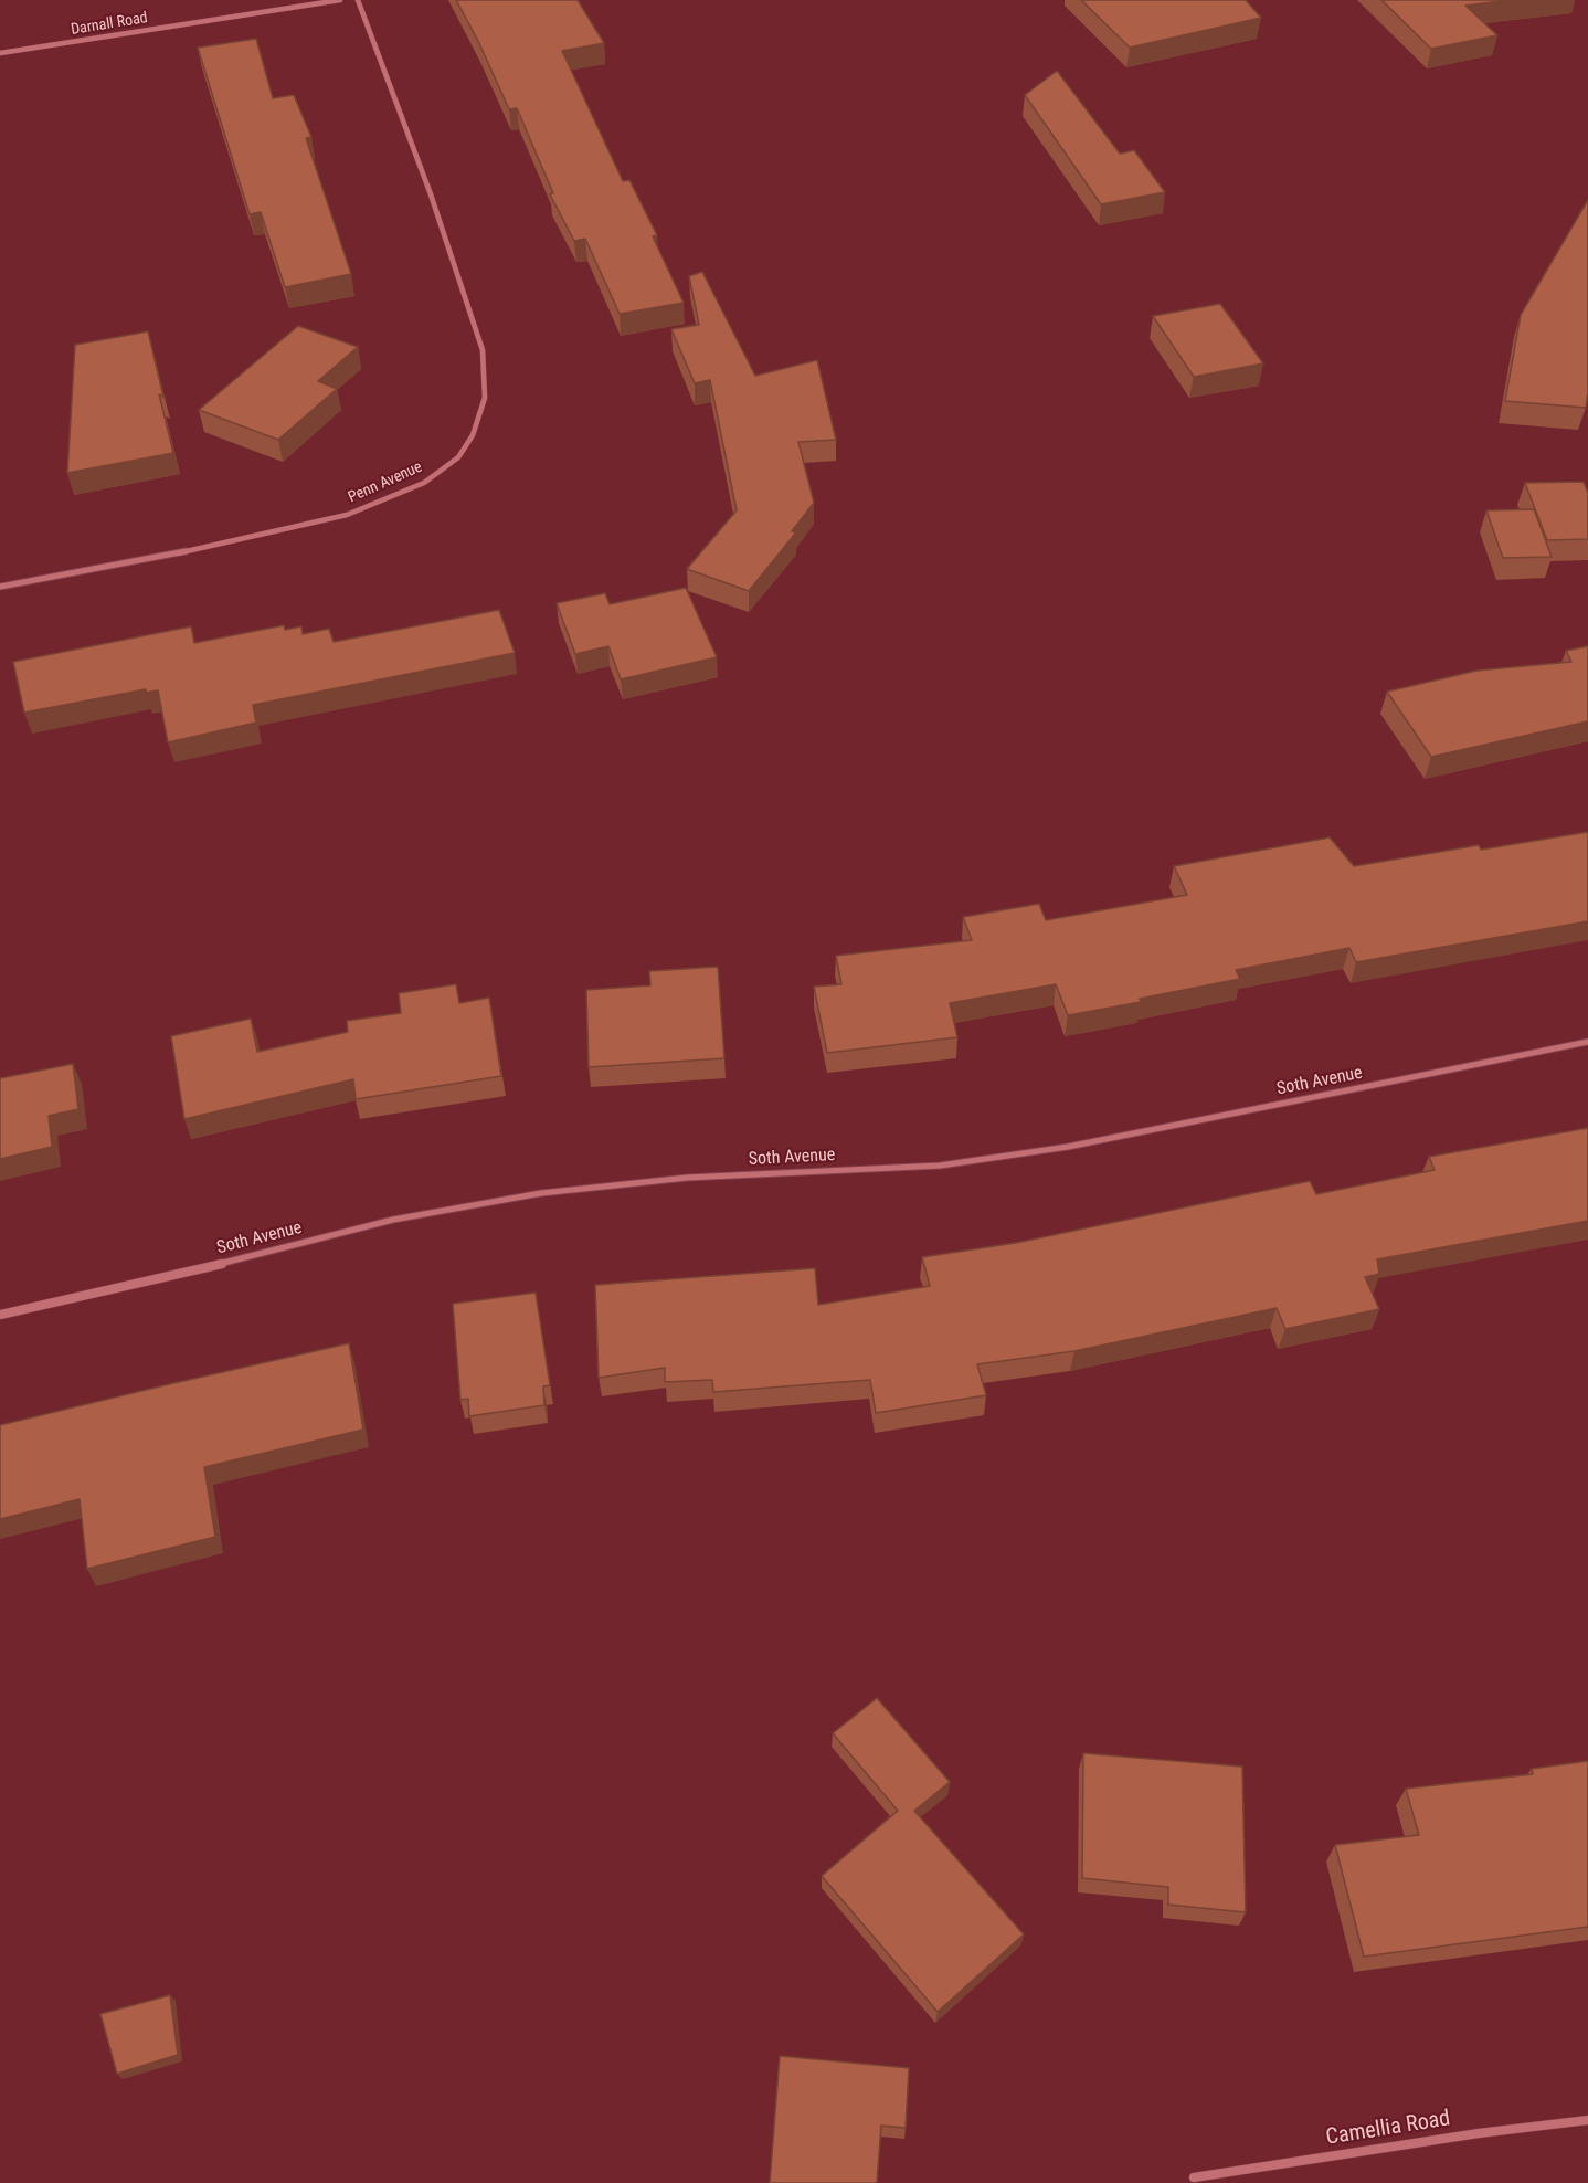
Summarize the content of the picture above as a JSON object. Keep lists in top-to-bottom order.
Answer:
{
  "streets": {
    "street": [
      "Darnall Road",
      "Penn Avenue",
      "Soth Avenue",
      "Camellia Road"
    ]
  }
}
